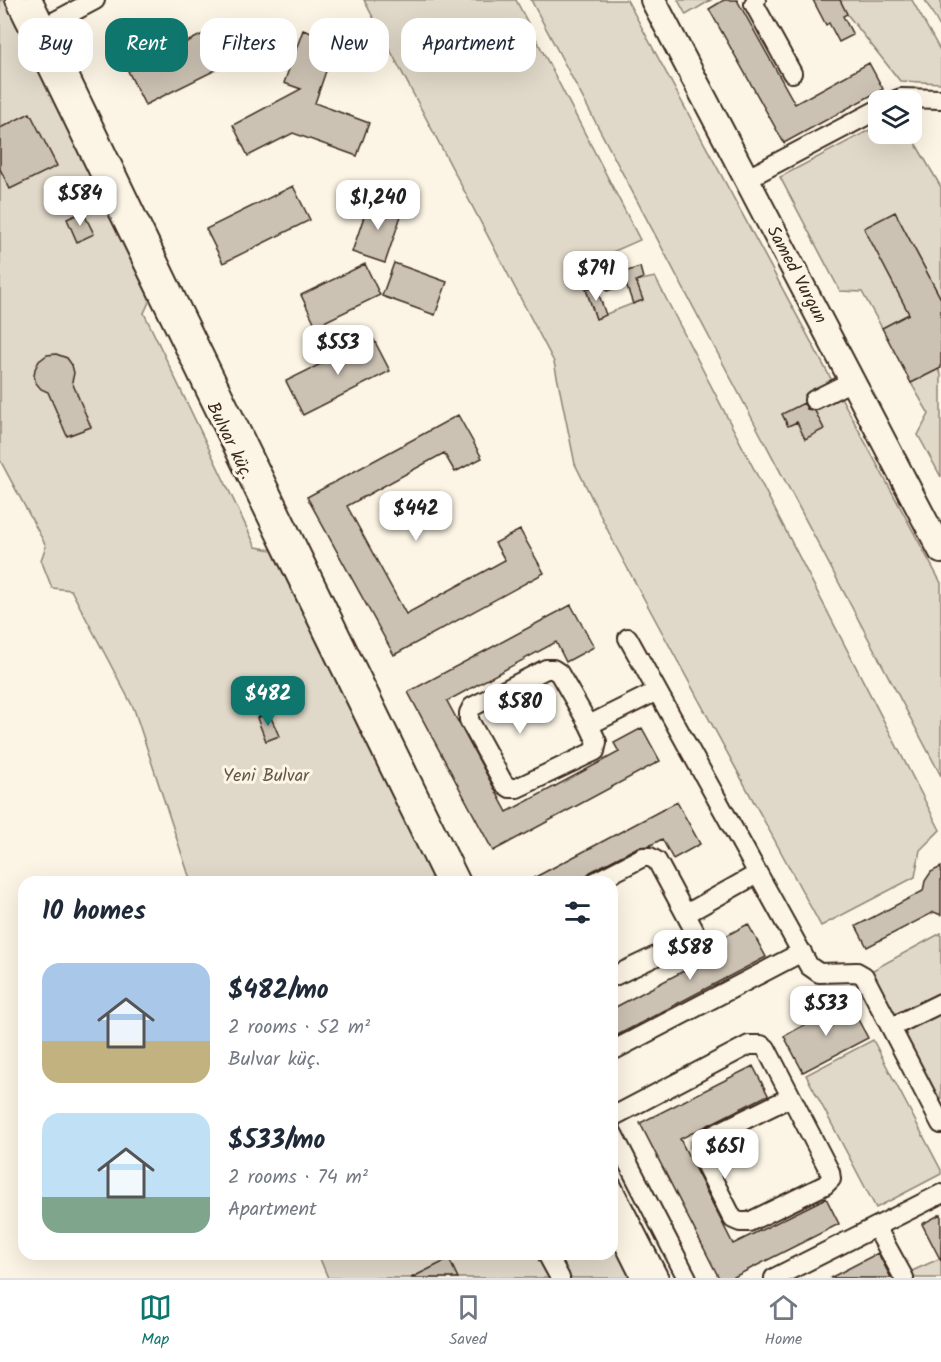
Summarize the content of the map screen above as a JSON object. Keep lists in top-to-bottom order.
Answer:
{
  "streets": {
    "main road": ["Samed Vurgun"],
    "street": ["Bulvar küç."]
  },
  "parks": ["Yeni Bulvar"],
  "page": {
    "chip": [
      "Buy",
      "Rent",
      "Filters",
      "New",
      "Apartment"
    ],
    "price": [
      "$584",
      "$1,240",
      "$791",
      "$553",
      "$442",
      "$482",
      "$580",
      "$588",
      "$533",
      "$651"
    ],
    "heading": "10 homes",
    "list": [
      {
        "name": "$482/mo",
        "note": "2 rooms · 52 m² · Bulvar küç."
      },
      {
        "name": "$533/mo",
        "note": "2 rooms · 74 m² · Apartment"
      }
    ],
    "tabs": ["Map", "Saved", "Home"]
  }
}
